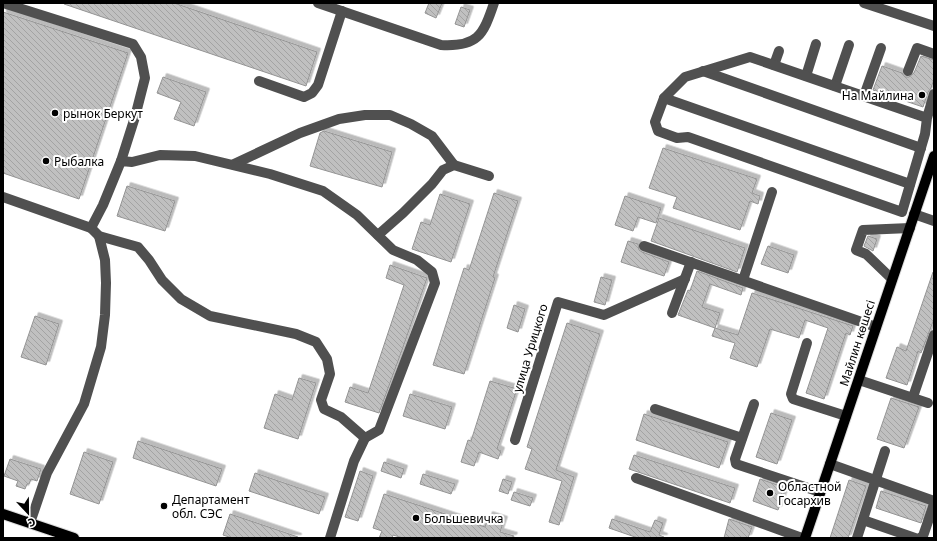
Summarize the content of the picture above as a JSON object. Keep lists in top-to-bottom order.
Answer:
{
  "streets": {
    "main road": ["Майлин көшесі"],
    "street": ["улица Урицкого"]
  },
  "places": [
    "На Майлина",
    "рынок Беркут",
    "Рыбалка",
    "Областной Госархив",
    "Департамент обл. СЭС",
    "Большевичка"
  ],
  "north": "bottom"
}
